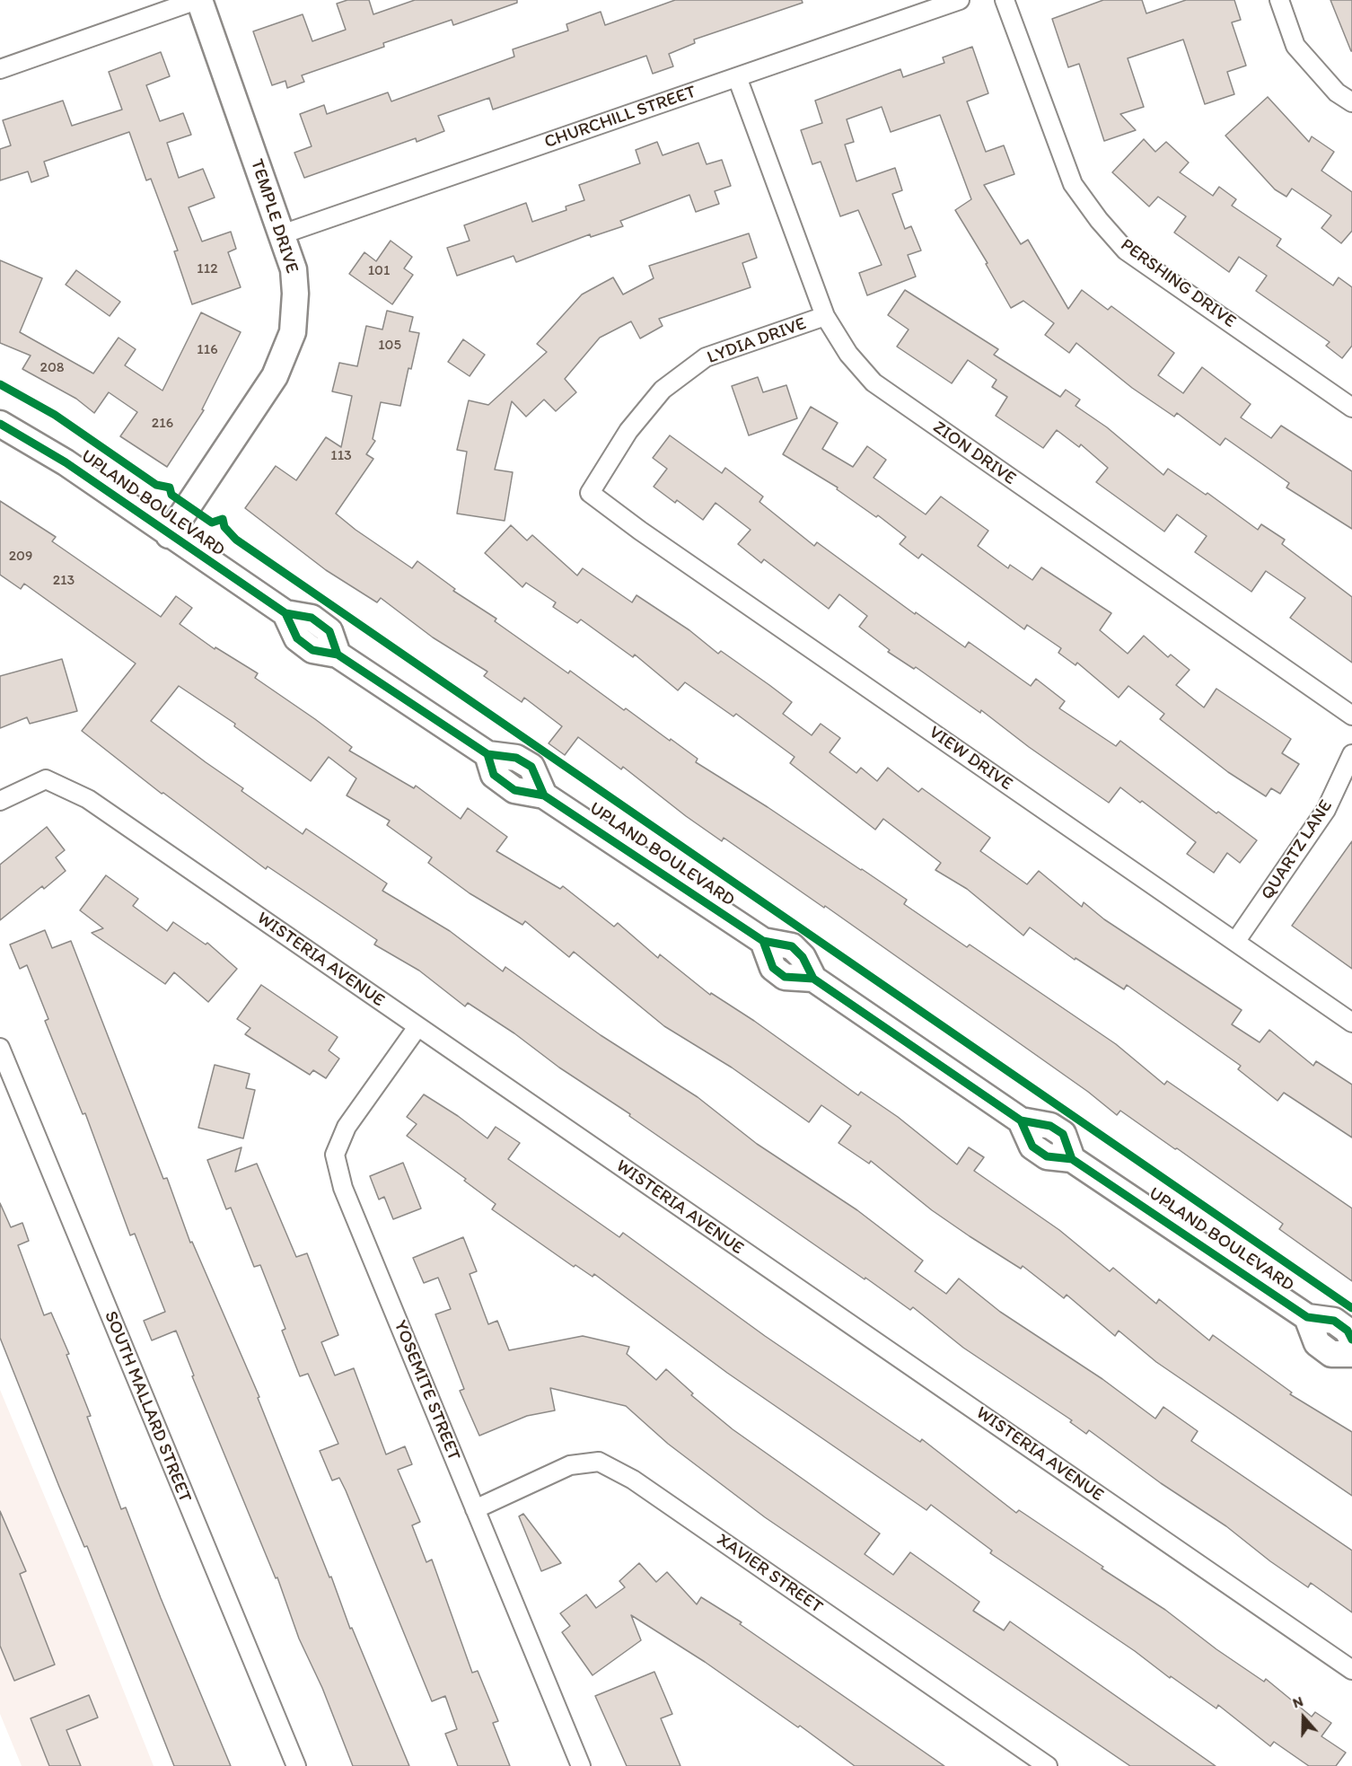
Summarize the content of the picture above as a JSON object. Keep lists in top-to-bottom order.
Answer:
{
  "streets": {
    "street": [
      "CHURCHILL STREET",
      "TEMPLE DRIVE",
      "PERSHING DRIVE",
      "LYDIA DRIVE",
      "ZION DRIVE",
      "UPLAND BOULEVARD",
      "VIEW DRIVE",
      "QUARTZ LANE",
      "WISTERIA AVENUE",
      "YOSEMITE STREET",
      "SOUTH MALLARD STREET",
      "XAVIER STREET"
    ]
  },
  "crossings": [
    ["CHURCHILL STREET", "TEMPLE DRIVE"],
    ["CHURCHILL STREET", "ZION DRIVE"],
    ["TEMPLE DRIVE", "UPLAND BOULEVARD"],
    ["LYDIA DRIVE", "ZION DRIVE"],
    ["LYDIA DRIVE", "VIEW DRIVE"],
    ["VIEW DRIVE", "QUARTZ LANE"],
    ["WISTERIA AVENUE", "YOSEMITE STREET"],
    ["YOSEMITE STREET", "XAVIER STREET"]
  ],
  "house_numbers": [
    "112",
    "101",
    "105",
    "116",
    "208",
    "216",
    "113",
    "209",
    "213"
  ],
  "north": "top"
}
